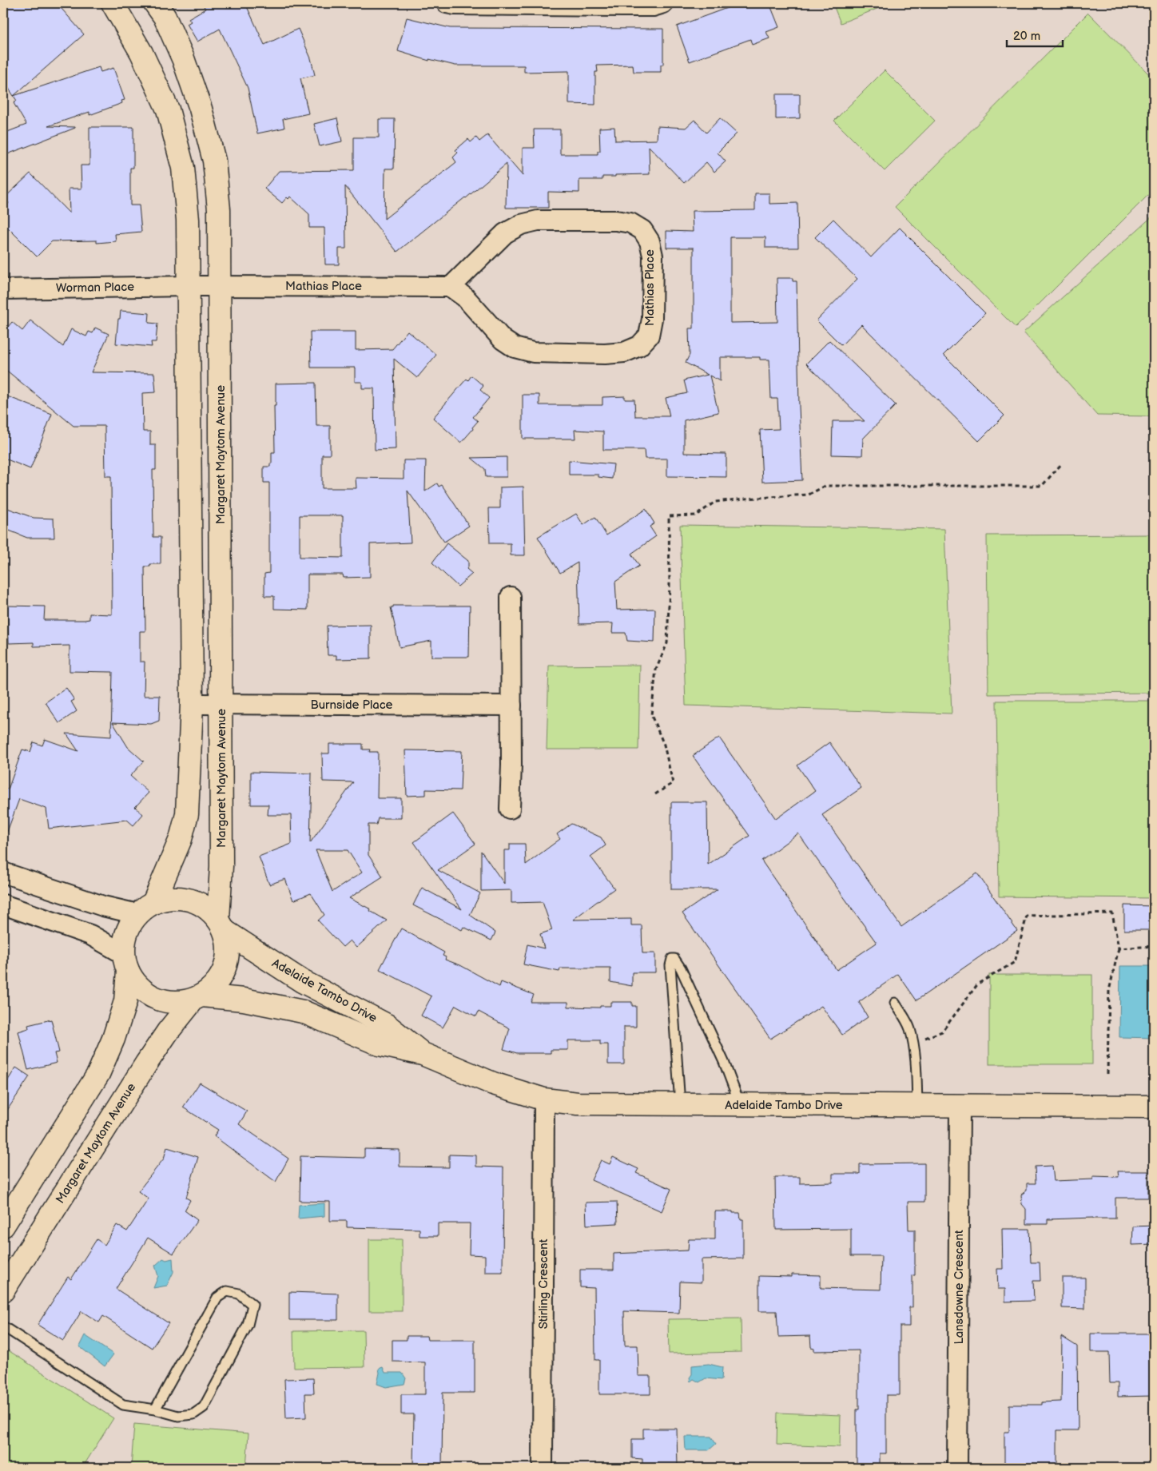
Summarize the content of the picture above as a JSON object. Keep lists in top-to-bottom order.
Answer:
{
  "streets": {
    "street": [
      "Mathias Place",
      "Worman Place",
      "Margaret Maytom Avenue",
      "Burnside Place",
      "Adelaide Tambo Drive",
      "Stirling Crescent",
      "Lansdowne Crescent"
    ]
  },
  "crossings": [
    ["Mathias Place", "Worman Place"],
    ["Mathias Place", "Margaret Maytom Avenue"],
    ["Margaret Maytom Avenue", "Burnside Place"],
    ["Margaret Maytom Avenue", "Adelaide Tambo Drive"],
    ["Adelaide Tambo Drive", "Stirling Crescent"],
    ["Adelaide Tambo Drive", "Lansdowne Crescent"]
  ],
  "scale_bar": "20 m"
}
